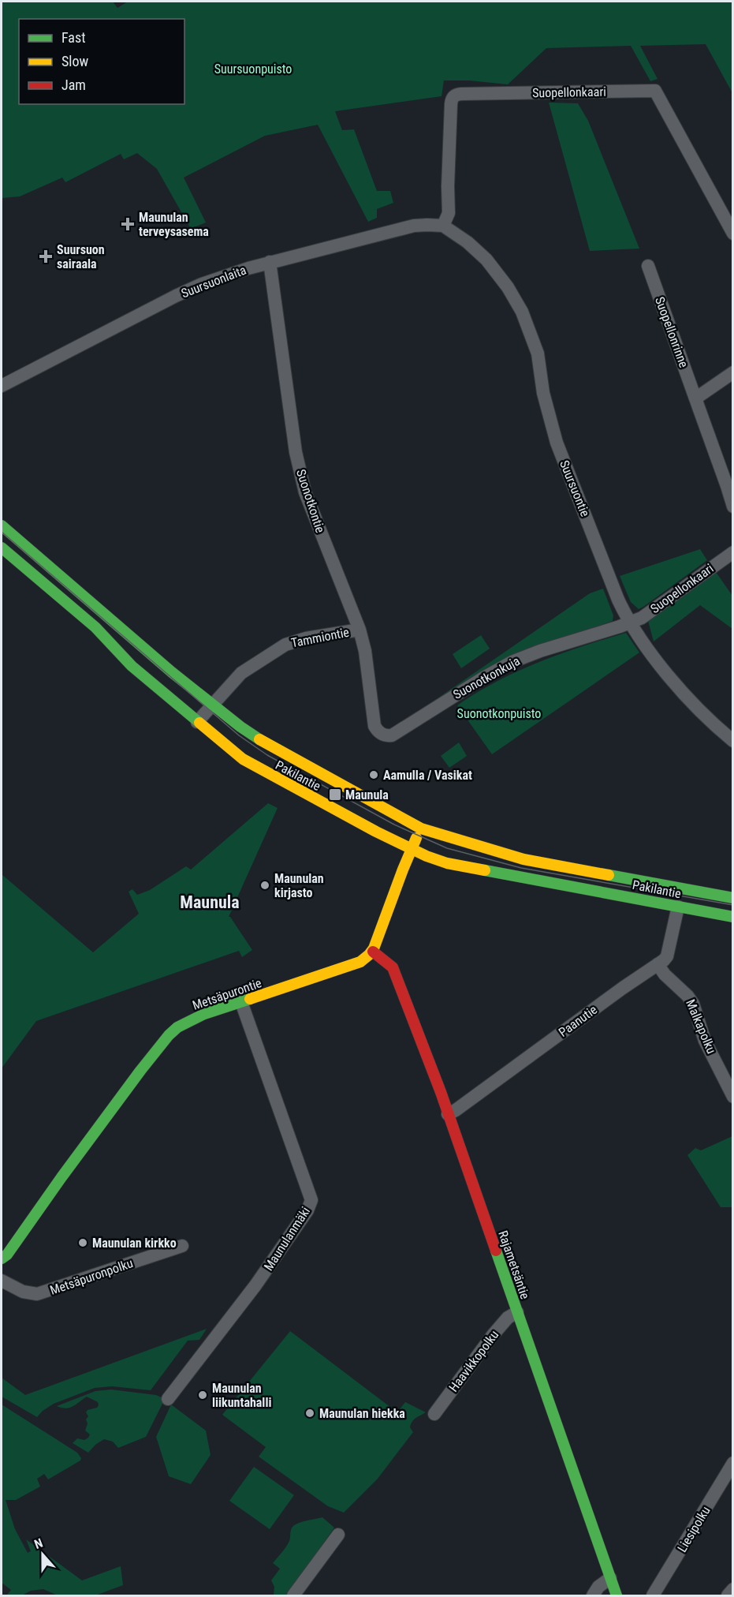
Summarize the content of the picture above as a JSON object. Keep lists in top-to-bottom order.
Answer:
{
  "streets": {
    "main road": ["Pakilantie", "Metsäpurontie", "Rajametsäntie"],
    "street": [
      "Suopellonkaari",
      "Suursuonlaita",
      "Suopellonrinne",
      "Suursuontie",
      "Suonotkontie",
      "Tammiontie",
      "Suonotkonkuja",
      "Paanutie",
      "Malkapolku",
      "Maunulanmäki",
      "Metsäpuronpolku",
      "Haavikkopolku",
      "Liesipolku"
    ]
  },
  "crossings": [
    ["Suopellonkaari", "Suursuonlaita"],
    ["Suopellonkaari", "Suursuontie"],
    ["Suopellonkaari", "Suonotkonkuja"],
    ["Suursuonlaita", "Suursuontie"],
    ["Suursuonlaita", "Suonotkontie"],
    ["Suursuontie", "Suonotkonkuja"],
    ["Suonotkontie", "Tammiontie"],
    ["Suonotkontie", "Suonotkonkuja"],
    ["Tammiontie", "Pakilantie"],
    ["Pakilantie", "Paanutie"],
    ["Metsäpurontie", "Maunulanmäki"],
    ["Metsäpurontie", "Rajametsäntie"],
    ["Paanutie", "Malkapolku"],
    ["Paanutie", "Rajametsäntie"],
    ["Rajametsäntie", "Haavikkopolku"]
  ],
  "districts": ["Maunula"],
  "parks": ["Suursuonpuisto", "Suonotkonpuisto"],
  "places": {
    "health": ["Maunulan terveysasema", "Suursuon sairaala"],
    "other": [
      "Aamulla / Vasikat",
      "Maunulan kirjasto",
      "Maunulan kirkko",
      "Maunulan liikuntahalli",
      "Maunulan hiekka"
    ],
    "transit": ["Maunula"]
  },
  "legend": ["Fast", "Slow", "Jam"],
  "north": "top"
}
